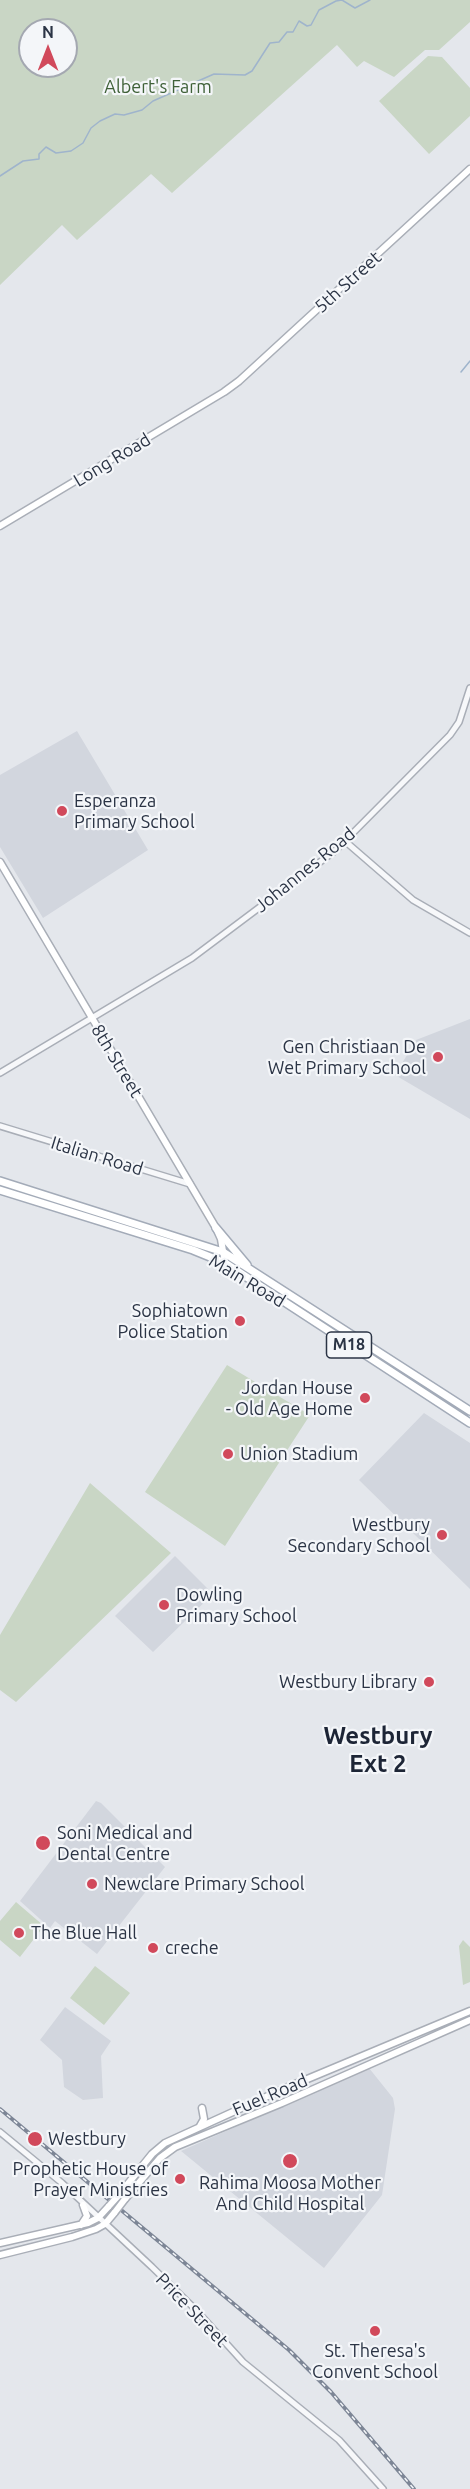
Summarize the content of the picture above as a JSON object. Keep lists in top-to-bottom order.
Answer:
{
  "streets": {
    "main road": [
      "5th Street",
      "Long Road",
      "8th Street",
      "Main Road",
      "M18",
      "Fuel Road"
    ],
    "street": ["Johannes Road", "Italian Road", "Price Street"]
  },
  "crossings": [
    ["5th Street", "Long Road"],
    ["Johannes Road", "8th Street"],
    ["8th Street", "Italian Road"],
    ["8th Street", "Main Road"],
    ["Fuel Road", "Price Street"]
  ],
  "districts": ["Westbury Ext 2"],
  "parks": ["Albert's Farm"],
  "places": [
    "Esperanza Primary School",
    "Gen Christiaan De Wet Primary School",
    "Sophiatown Police Station",
    "Jordan House - Old Age Home",
    "Union Stadium",
    "Westbury Secondary School",
    "Dowling Primary School",
    "Westbury Library",
    "Soni Medical and Dental Centre",
    "Newclare Primary School",
    "The Blue Hall",
    "creche",
    "Westbury",
    "Rahima Moosa Mother And Child Hospital",
    "Prophetic House of Prayer Ministries",
    "St. Theresa's Convent School"
  ],
  "north": "top"
}
